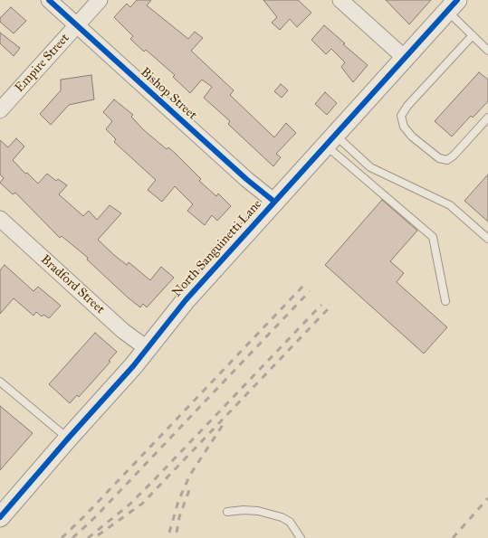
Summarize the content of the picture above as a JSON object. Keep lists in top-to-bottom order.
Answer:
{
  "streets": {
    "street": [
      "Empire Street",
      "Bishop Street",
      "North Sanguinetti Lane",
      "Bradford Street"
    ]
  },
  "crossings": [
    ["Empire Street", "Bishop Street"],
    ["Bishop Street", "North Sanguinetti Lane"],
    ["North Sanguinetti Lane", "Bradford Street"]
  ]
}
